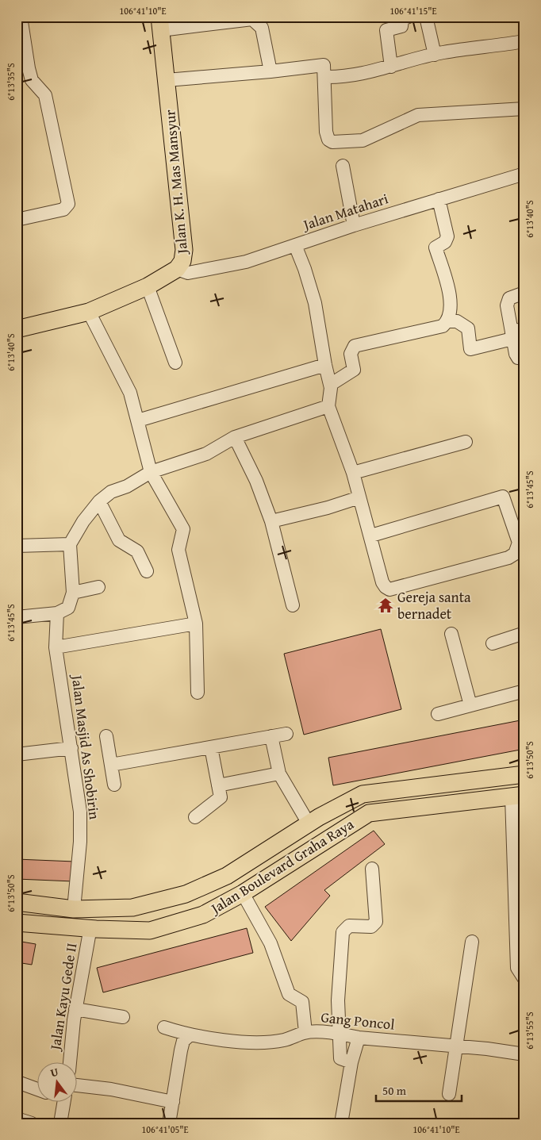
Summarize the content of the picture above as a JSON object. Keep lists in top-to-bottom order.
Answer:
{
  "streets": {
    "main road": ["Jalan K. H. Mas Mansyur", "Jalan Boulevard Graha Raya"],
    "street": [
      "Jalan Matahari",
      "Jalan Masjid As Shobirin",
      "Jalan Kayu Gede II",
      "Gang Poncol"
    ]
  },
  "crossings": [
    ["Jalan K. H. Mas Mansyur", "Jalan Matahari"],
    ["Jalan Masjid As Shobirin", "Jalan Boulevard Graha Raya"],
    ["Jalan Boulevard Graha Raya", "Jalan Kayu Gede II"]
  ],
  "places": {
    "temple": ["Gereja santa bernadet"]
  },
  "scale_bar": "50 m",
  "north": "top",
  "coordinates": [
    "106°41'10\"E",
    "106°41'15\"E",
    "6°13'35\"S",
    "6°13'40\"S",
    "6°13'45\"S",
    "6°13'50\"S",
    "6°13'55\"S",
    "106°41'05\"E"
  ]
}
